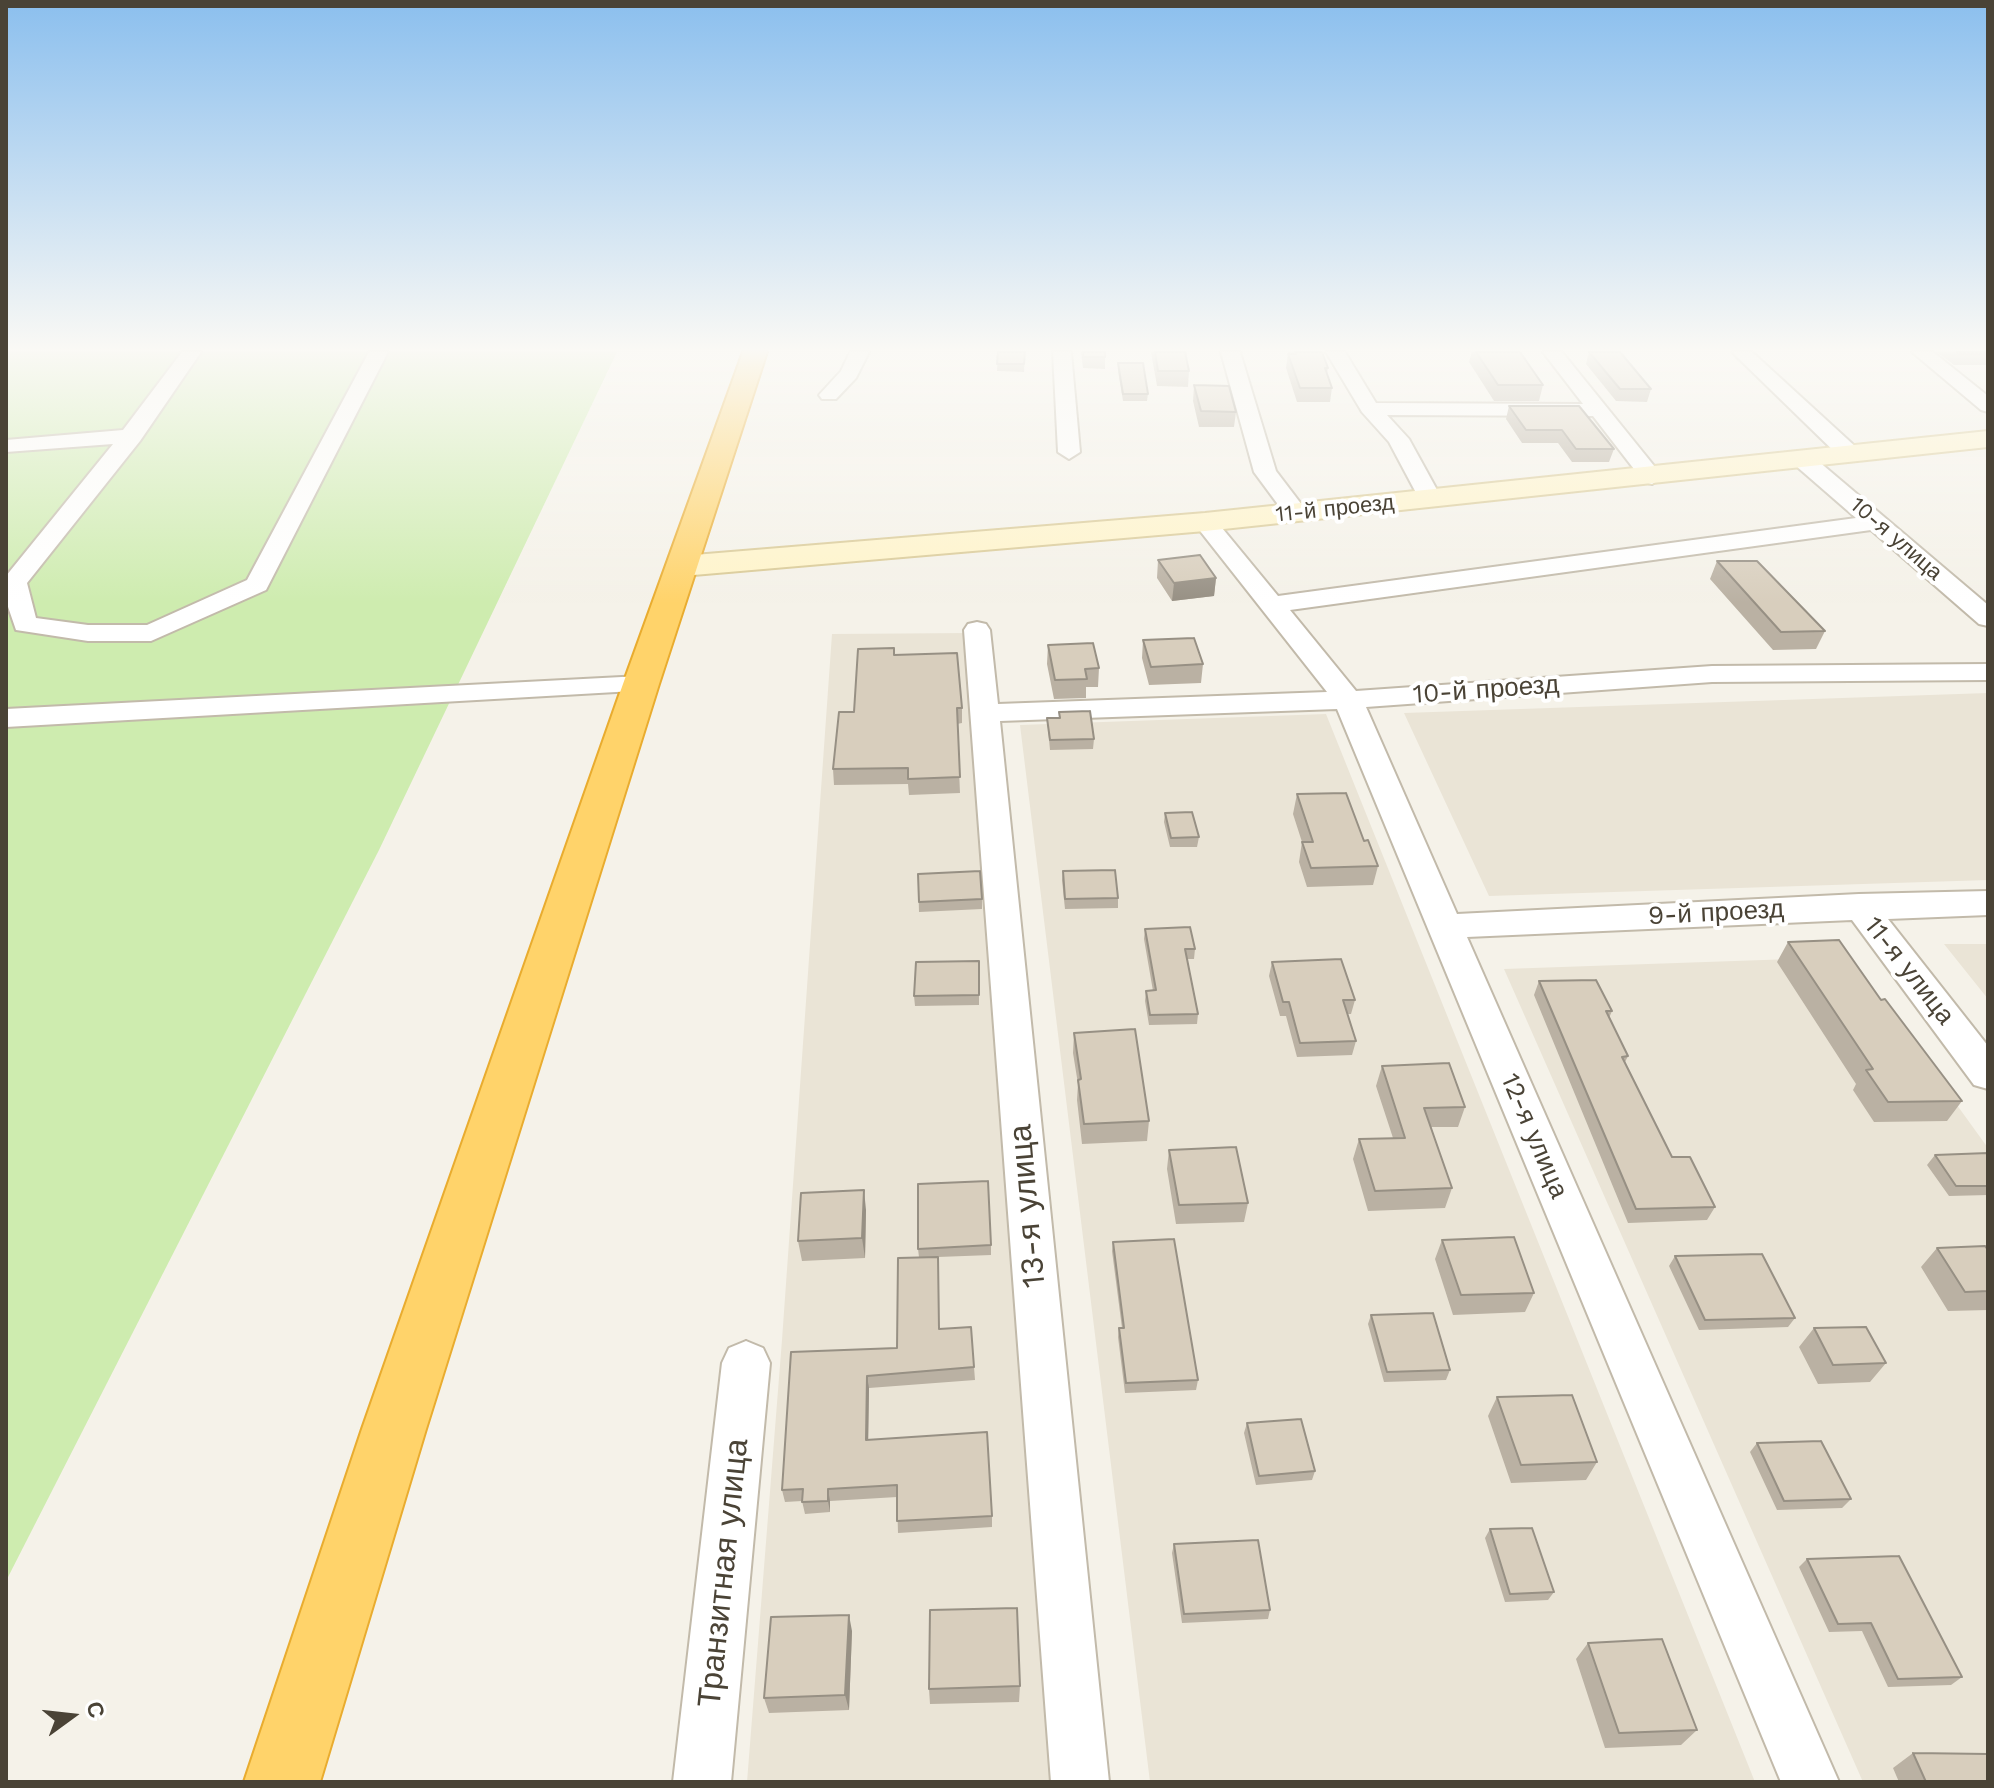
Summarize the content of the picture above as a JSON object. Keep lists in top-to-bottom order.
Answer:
{
  "streets": {
    "street": [
      "11-й проезд",
      "10-я улица",
      "10-й проезд",
      "9-й проезд",
      "11-я улица",
      "12-я улица",
      "13-я улица",
      "Транзитная улица"
    ]
  },
  "crossings": [
    ["11-й проезд", "10-я улица"],
    ["11-й проезд", "12-я улица"],
    ["10-й проезд", "12-я улица"],
    ["10-й проезд", "13-я улица"],
    ["9-й проезд", "11-я улица"],
    ["9-й проезд", "12-я улица"]
  ],
  "north": "right"
}
